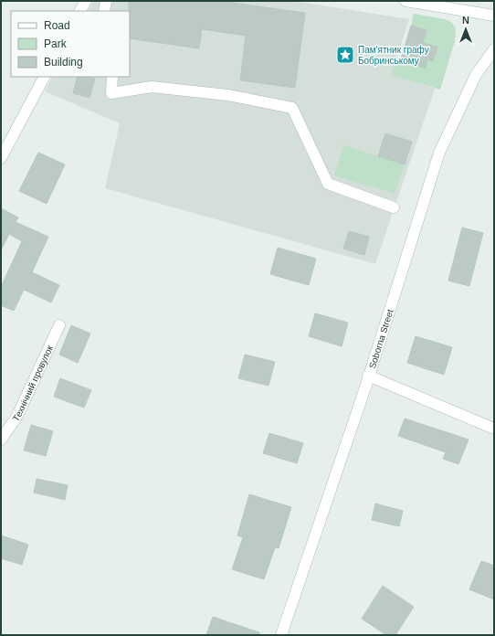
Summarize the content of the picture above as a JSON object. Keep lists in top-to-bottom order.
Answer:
{
  "streets": {
    "main road": ["Soborna Street", "Технічний провулок"]
  },
  "places": {
    "place": ["Пам'ятник графу Бобринському"]
  },
  "legend": ["Road", "Park", "Building"],
  "north": "top"
}
